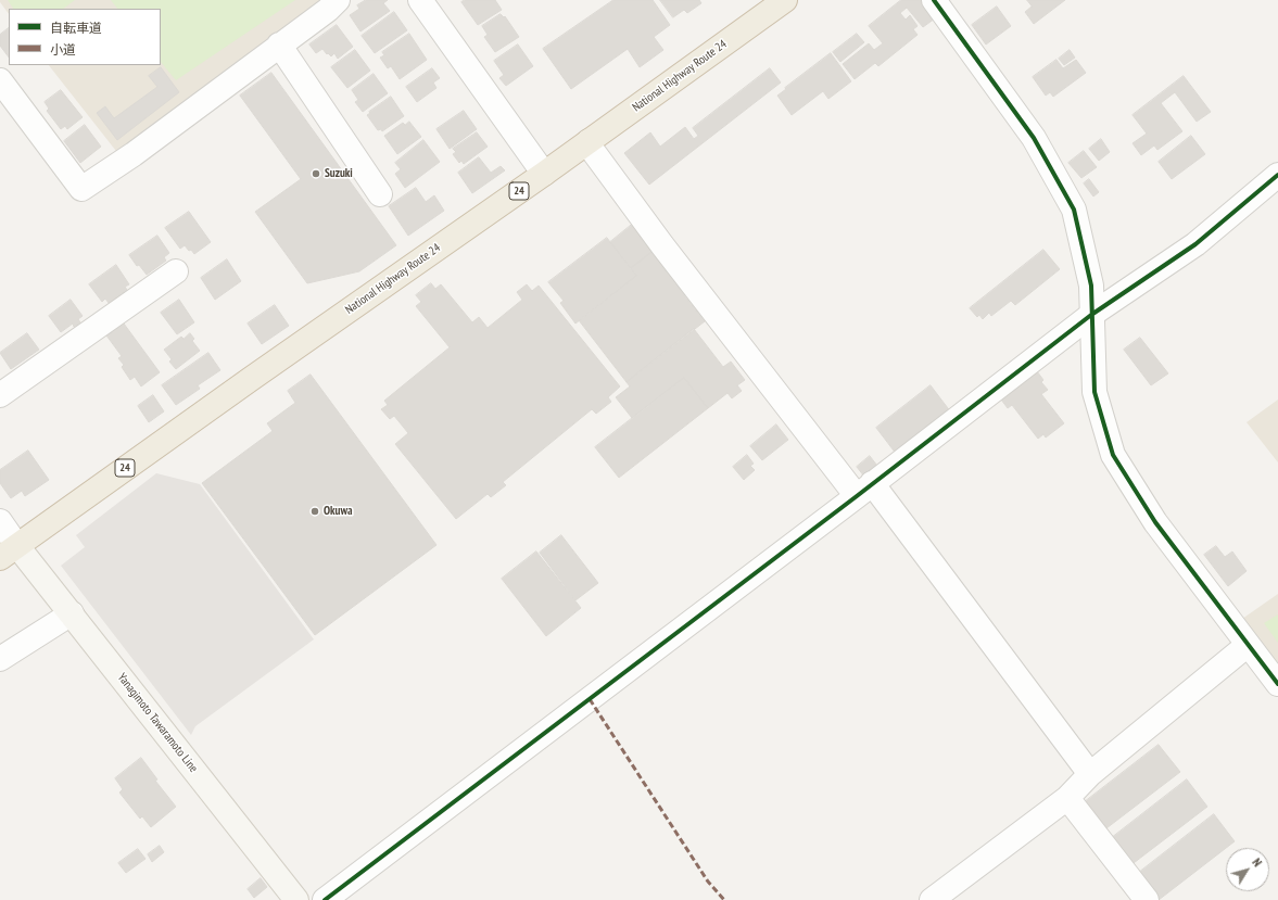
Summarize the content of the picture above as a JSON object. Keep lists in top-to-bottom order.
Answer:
{
  "streets": {
    "highway": ["National Highway Route 24", "24"],
    "main road": ["Yanagimoto Tawaramoto Line"]
  },
  "crossings": [
    ["National Highway Route 24", "Yanagimoto Tawaramoto Line"]
  ],
  "places": ["Suzuki", "Okuwa"],
  "legend": ["自転車道", "小道"],
  "north": "top right"
}
